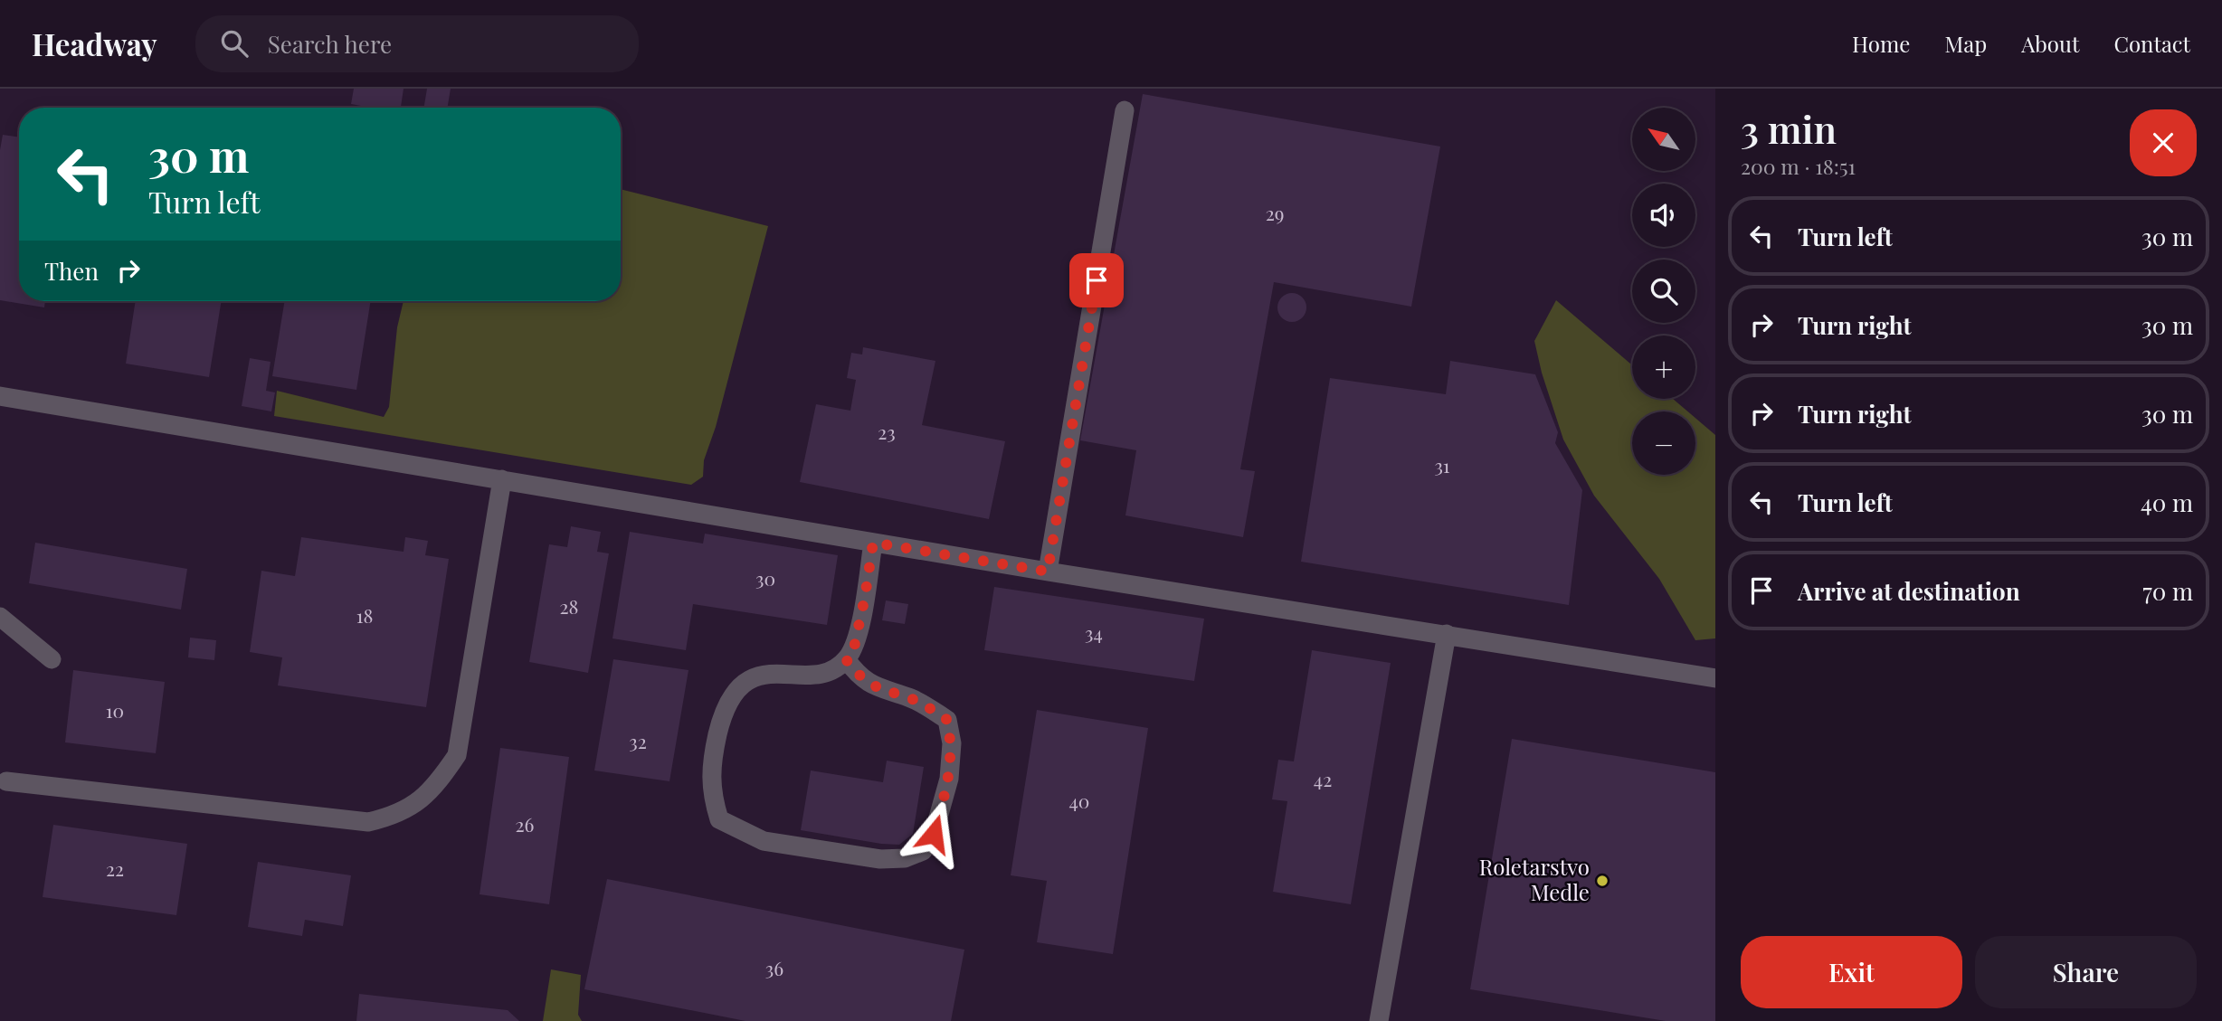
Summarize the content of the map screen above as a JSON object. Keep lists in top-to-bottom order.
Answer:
{
  "places": ["Roletarstvo Medle"],
  "house_numbers": [
    "29",
    "23",
    "31",
    "30",
    "28",
    "18",
    "34",
    "10",
    "32",
    "42",
    "40",
    "26",
    "22",
    "36"
  ],
  "north": "top left",
  "page": {
    "header": "Headway",
    "search": "Search here",
    "nav": [
      "Home",
      "Map",
      "About",
      "Contact"
    ],
    "heading": ["3 min", "200 m · 18:51"],
    "map_buttons": ["+", "−"],
    "turn": ["30 m", "Turn left"],
    "list": [
      {
        "name": "Turn left",
        "value": "30 m"
      },
      {
        "name": "Turn right",
        "value": "30 m"
      },
      {
        "name": "Turn right",
        "value": "30 m"
      },
      {
        "name": "Turn left",
        "value": "40 m"
      },
      {
        "name": "Arrive at destination",
        "value": "70 m"
      }
    ],
    "then": "Then",
    "buttons": ["Exit", "Share"]
  }
}
